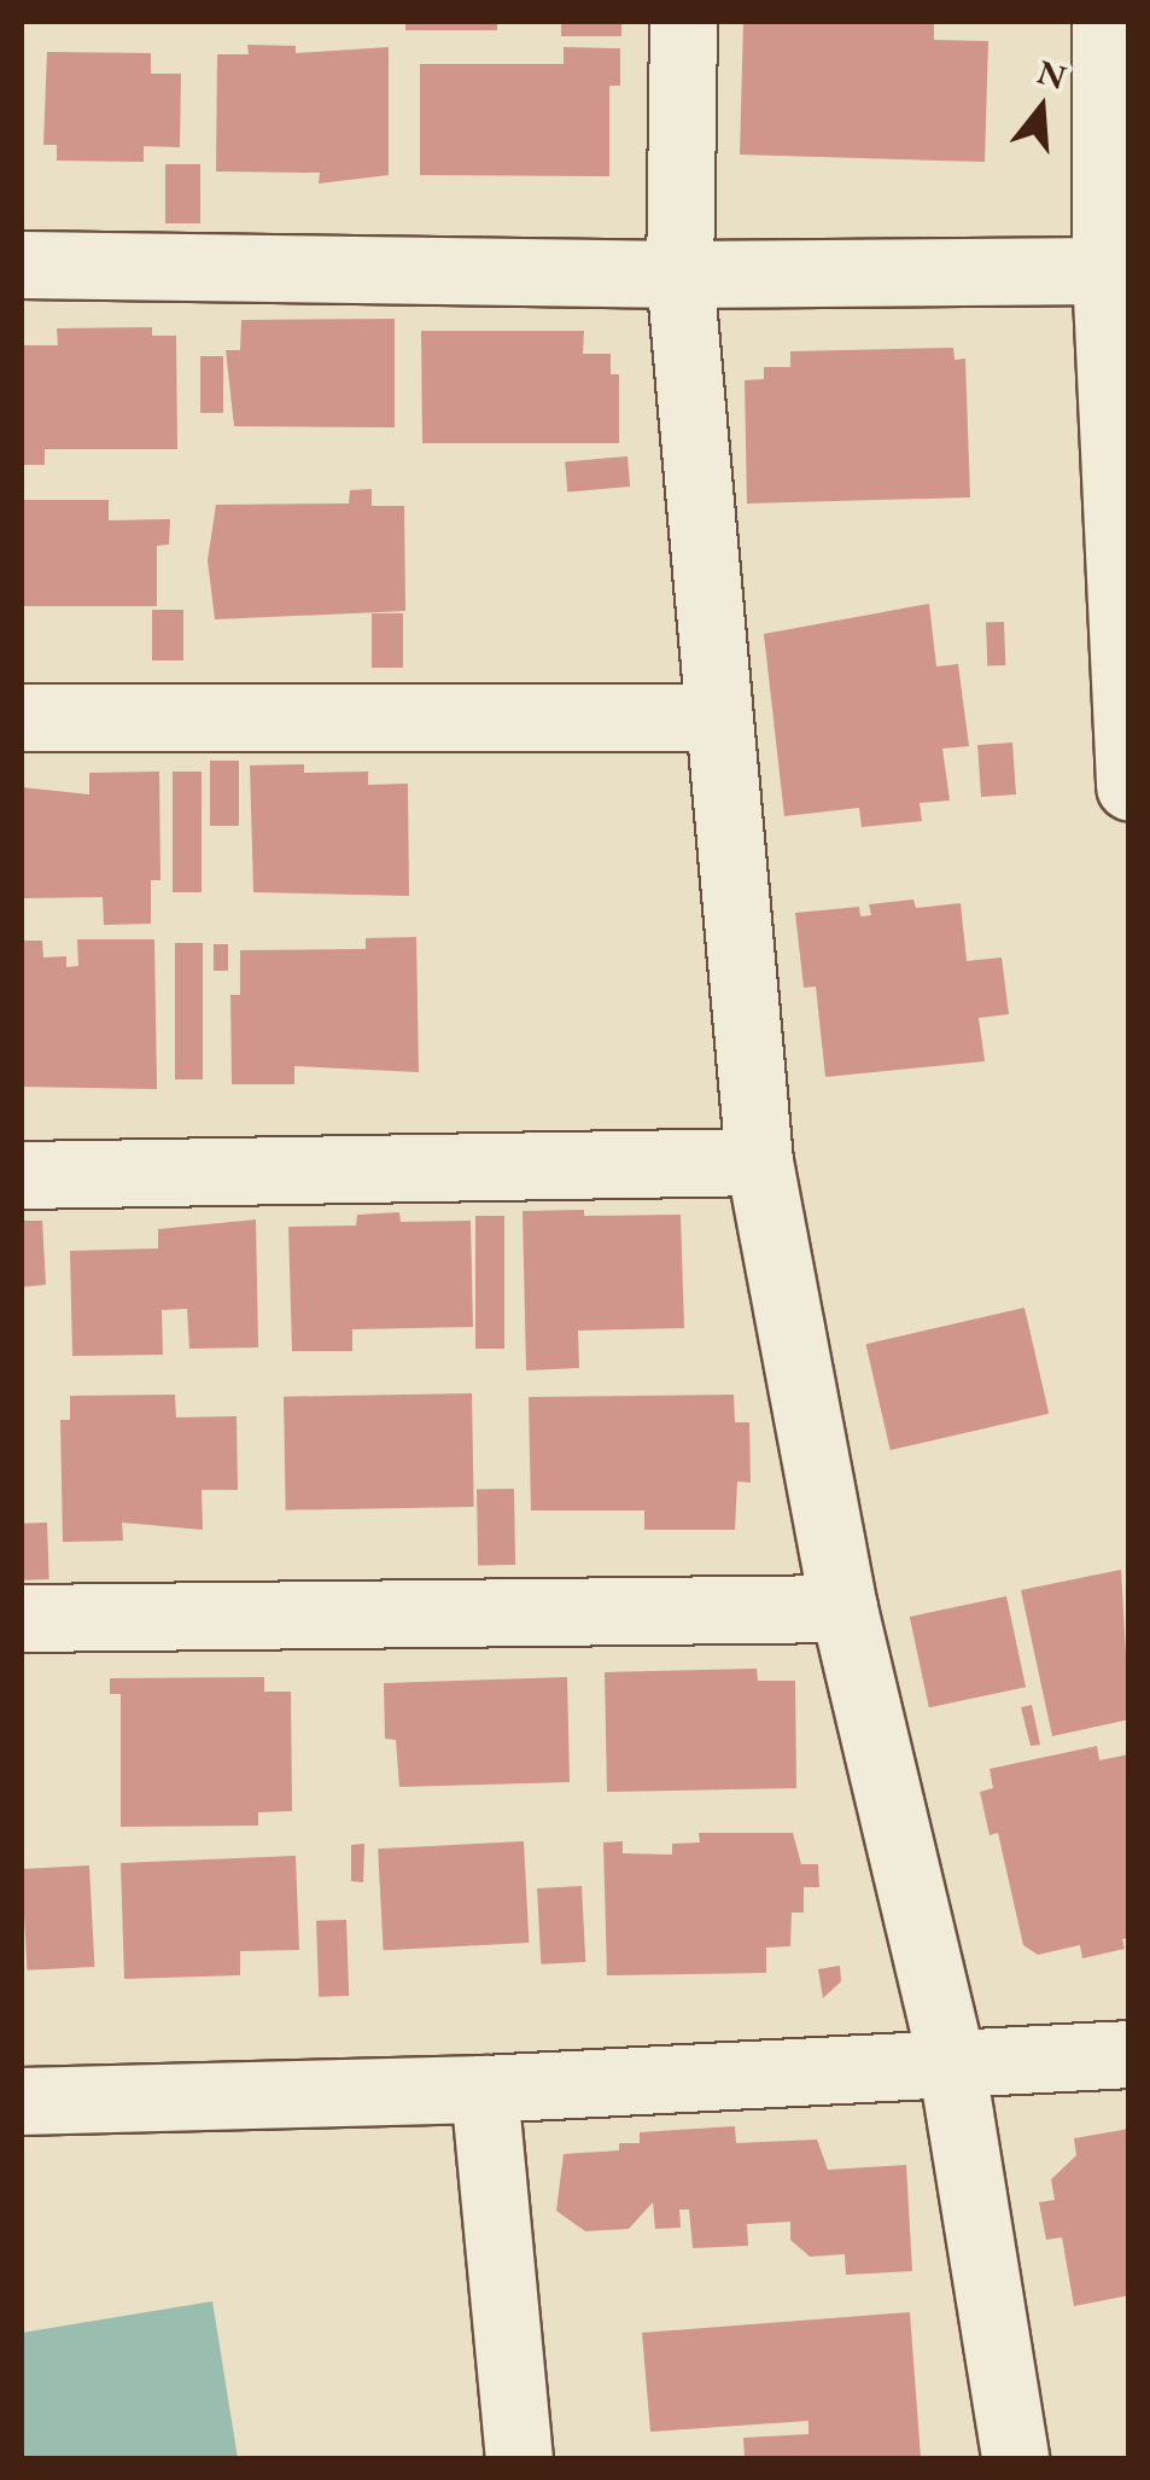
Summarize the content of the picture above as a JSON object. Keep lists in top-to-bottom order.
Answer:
{
  "north": "top"
}
